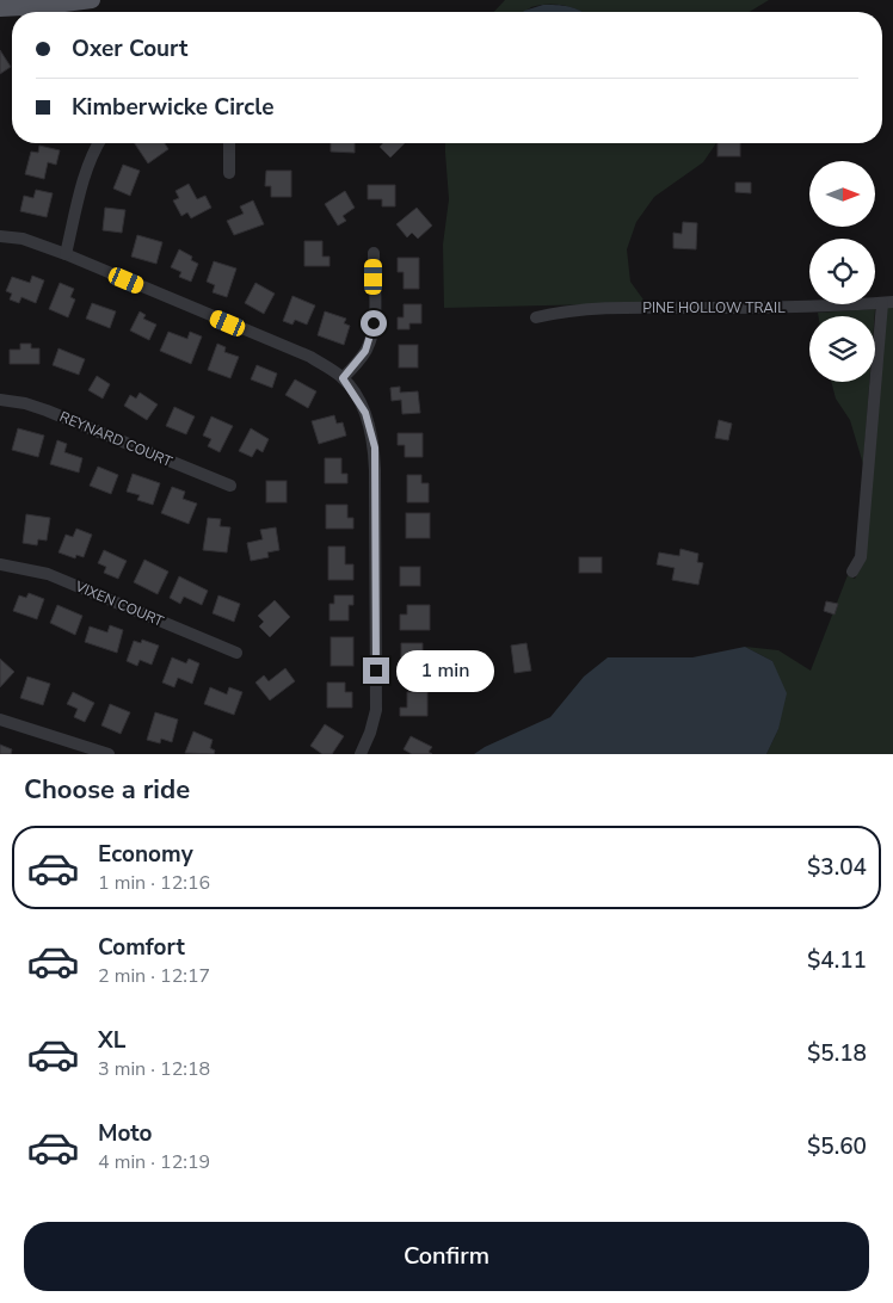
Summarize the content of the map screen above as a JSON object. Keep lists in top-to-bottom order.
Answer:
{
  "streets": {
    "street": ["PINE HOLLOW TRAIL", "REYNARD COURT", "VIXEN COURT"]
  },
  "north": "right",
  "page": {
    "banner": ["Oxer Court", "Kimberwicke Circle"],
    "bubble": "1 min",
    "heading": "Choose a ride",
    "list": [
      {
        "name": "Economy",
        "note": "1 min · 12:16",
        "value": "$3.04"
      },
      {
        "name": "Comfort",
        "note": "2 min · 12:17",
        "value": "$4.11"
      },
      {
        "name": "XL",
        "note": "3 min · 12:18",
        "value": "$5.18"
      },
      {
        "name": "Moto",
        "note": "4 min · 12:19",
        "value": "$5.60"
      }
    ],
    "buttons": "Confirm"
  }
}
